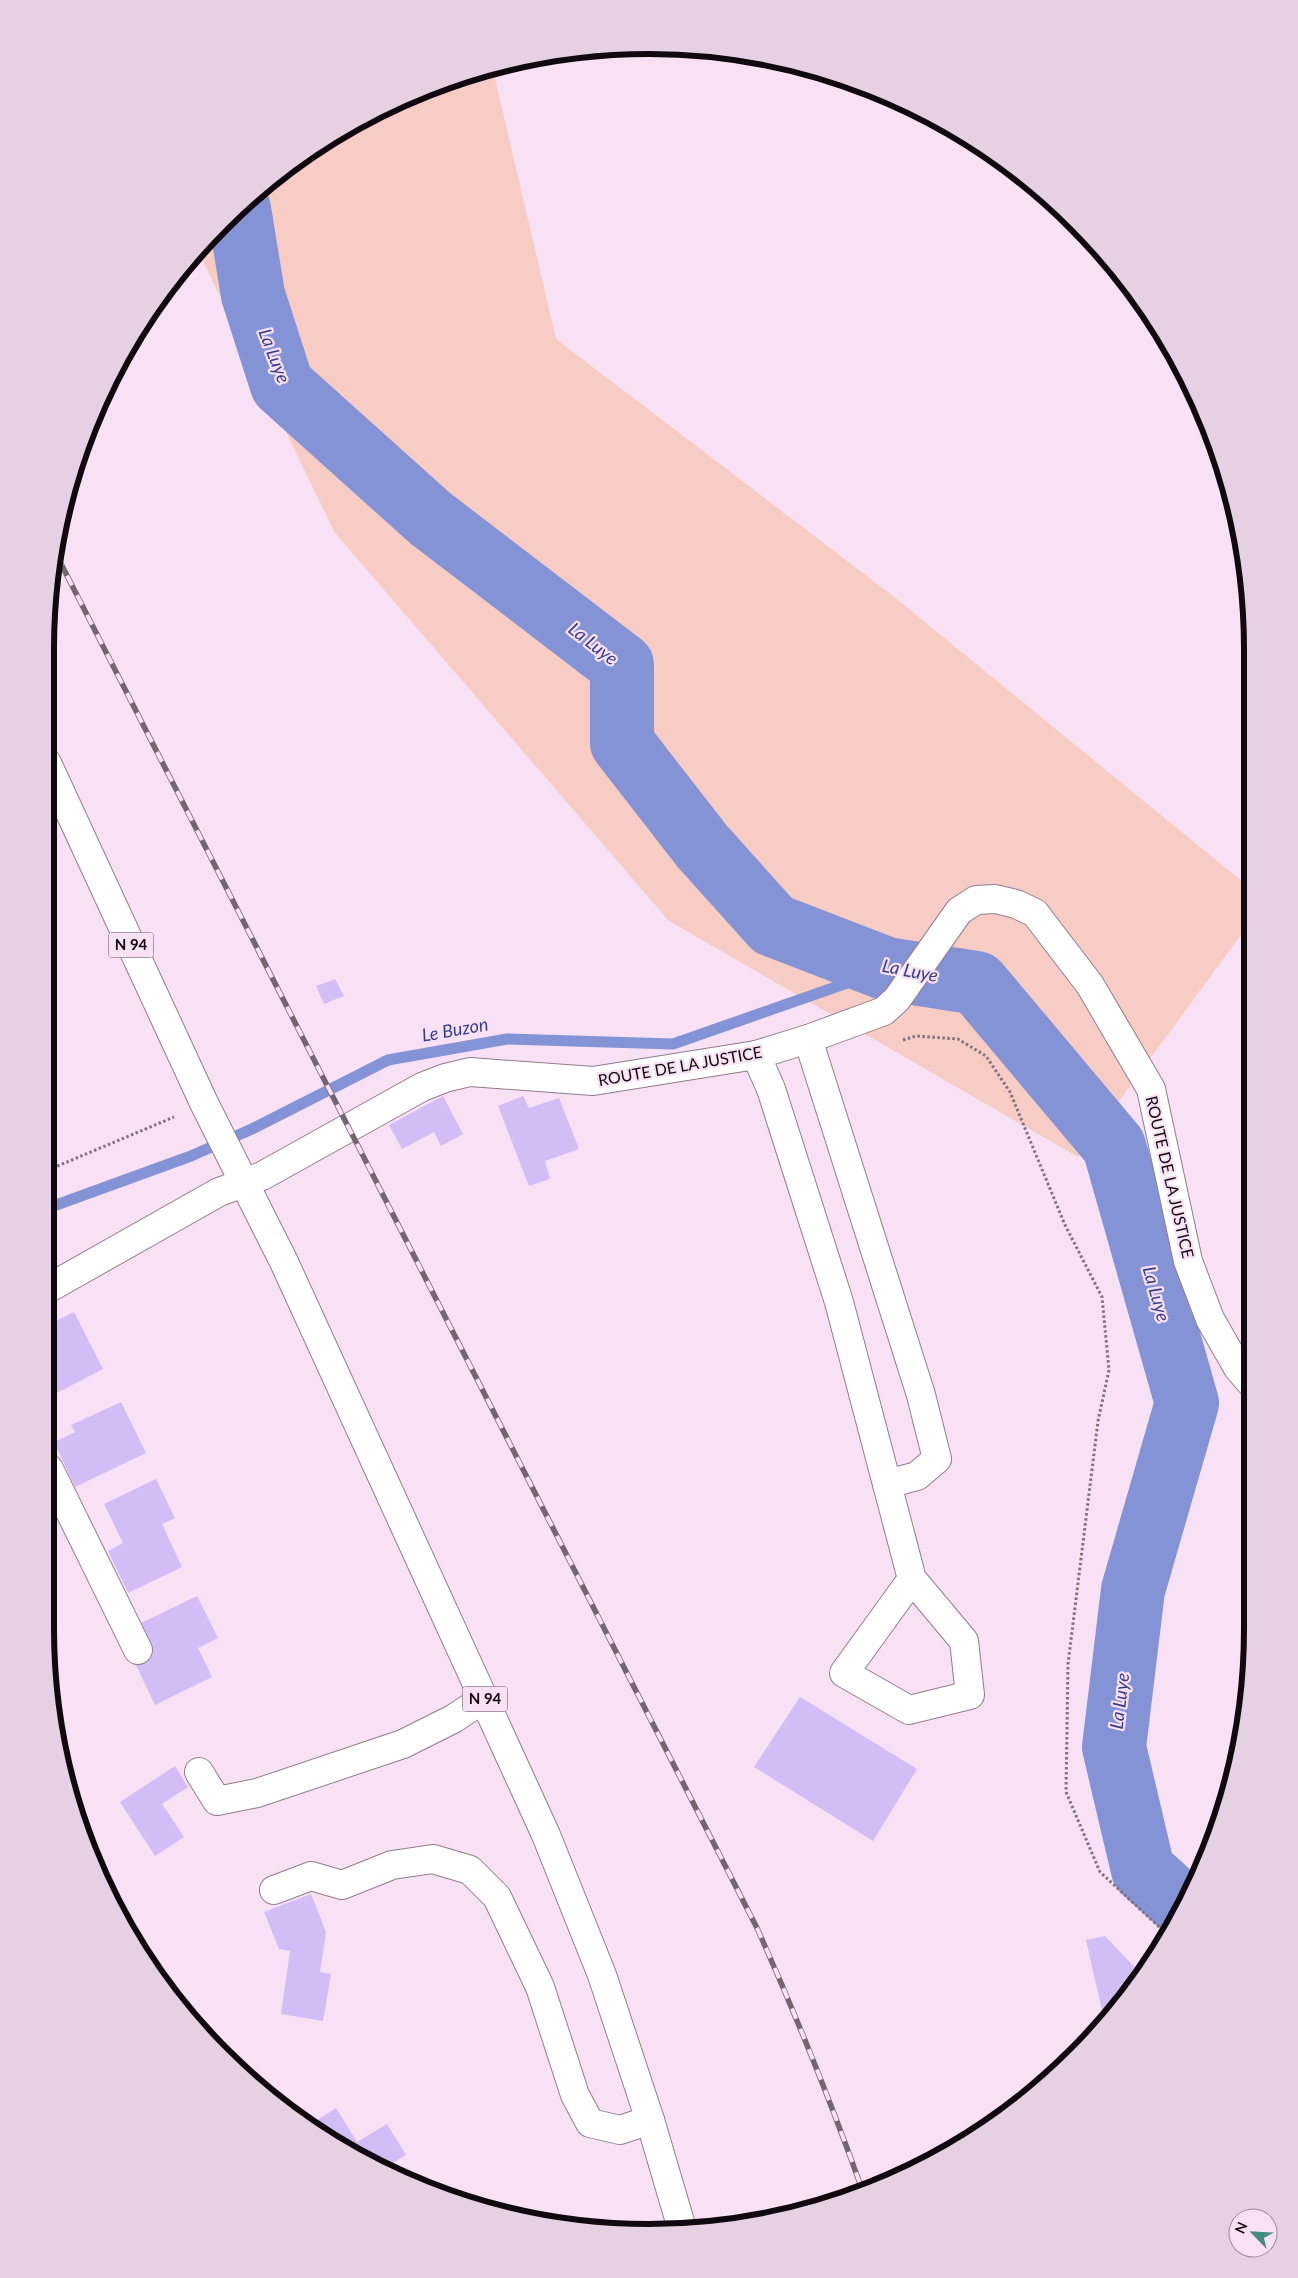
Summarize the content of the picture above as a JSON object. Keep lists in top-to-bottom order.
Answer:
{
  "streets": {
    "street": ["N 94", "ROUTE DE LA JUSTICE"]
  },
  "crossings": [
    ["N 94", "ROUTE DE LA JUSTICE"]
  ],
  "water": ["La Luye", "Le Buzon"],
  "north": "top left"
}
